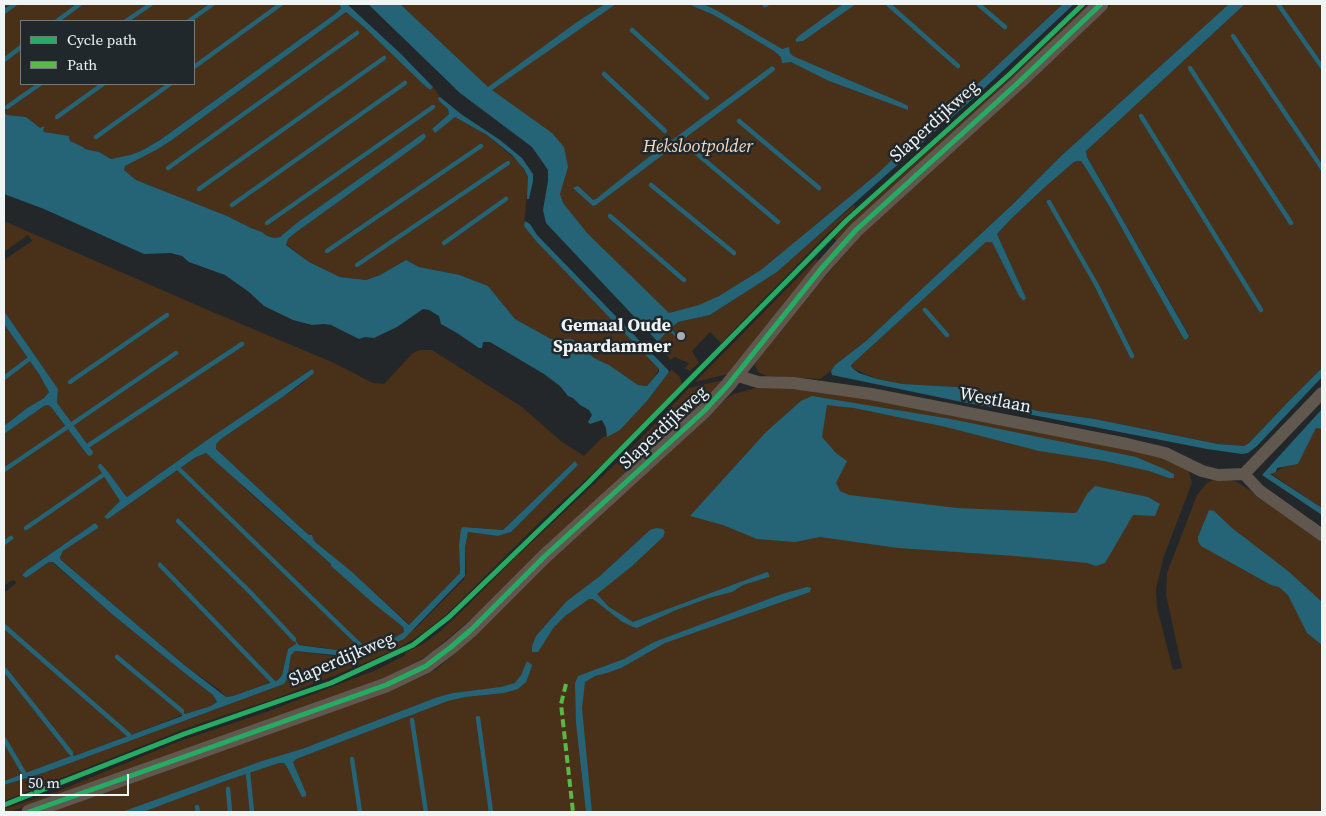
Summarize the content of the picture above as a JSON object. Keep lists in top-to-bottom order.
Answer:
{
  "streets": {
    "street": ["Slaperdijkweg", "Westlaan"]
  },
  "crossings": [
    ["Slaperdijkweg", "Westlaan"]
  ],
  "parks": ["Hekslootpolder"],
  "places": ["Gemaal Oude Spaardammer"],
  "legend": ["Cycle path", "Path"],
  "scale_bar": "50 m"
}
